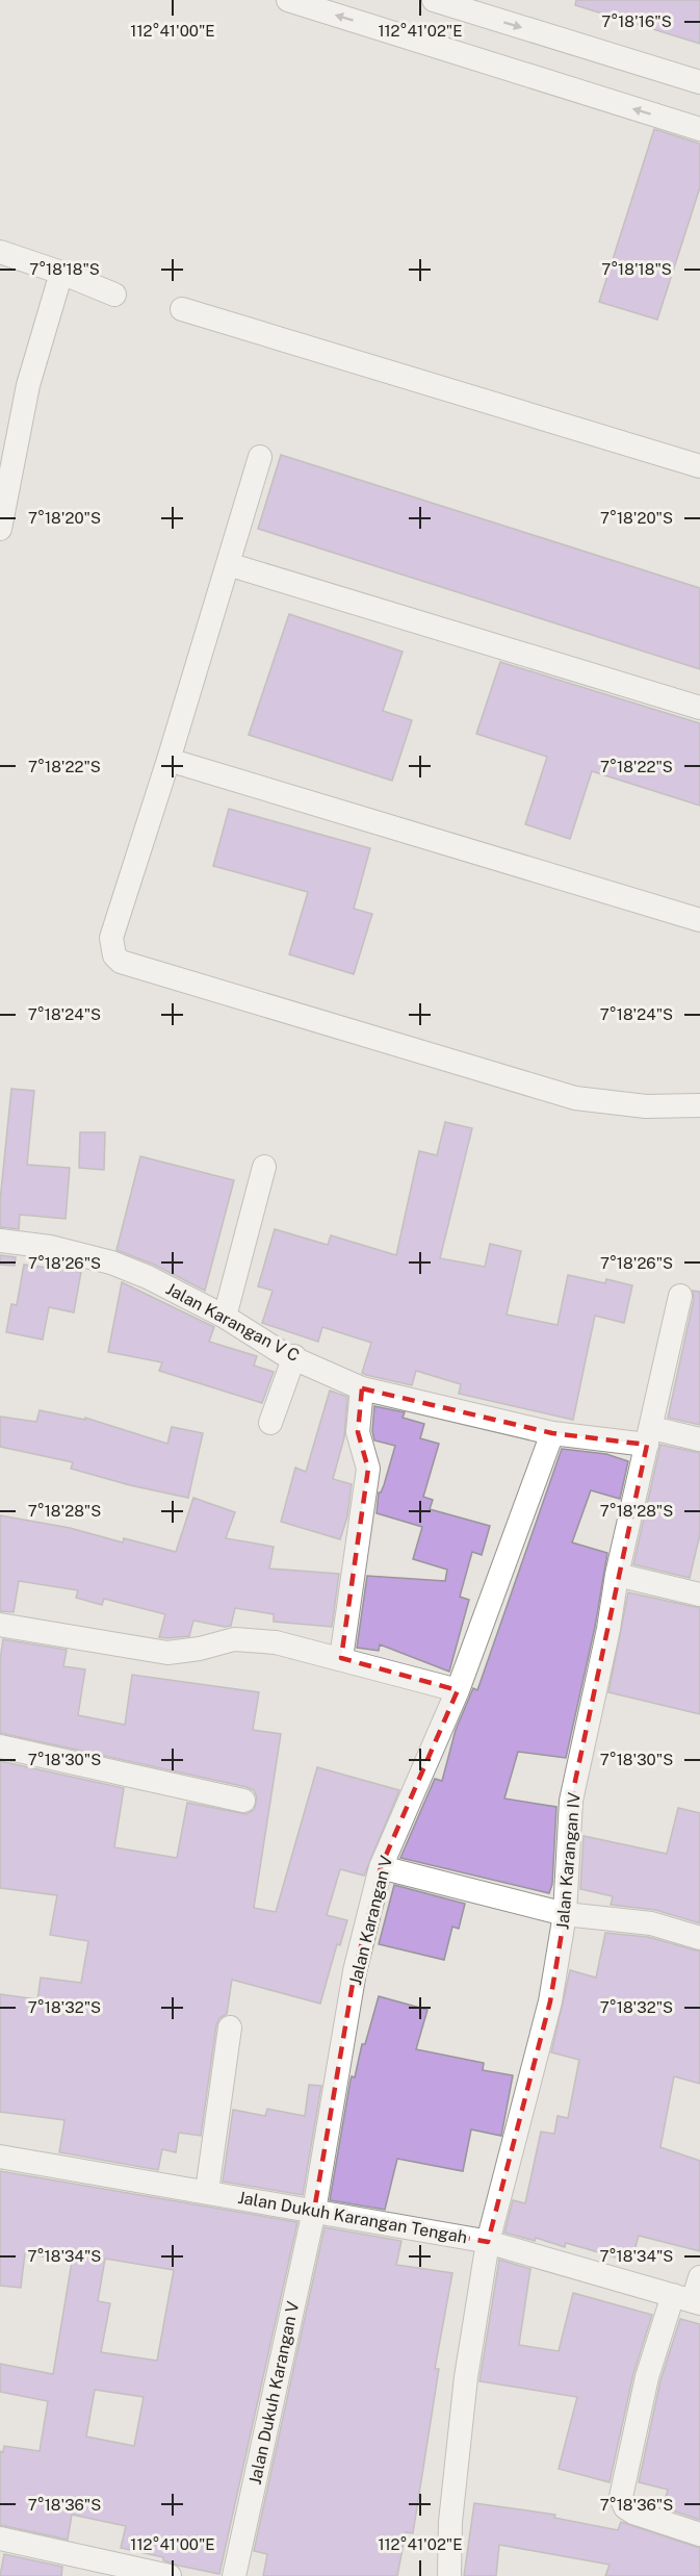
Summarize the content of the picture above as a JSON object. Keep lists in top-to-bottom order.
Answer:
{
  "streets": {
    "street": [
      "Jalan Karangan V C",
      "Jalan Karangan IV",
      "Jalan Karangan V",
      "Jalan Dukuh Karangan Tengah",
      "Jalan Dukuh Karangan V"
    ]
  },
  "crossings": [
    ["Jalan Karangan V C", "Jalan Karangan IV"],
    ["Jalan Karangan V C", "Jalan Karangan V"],
    ["Jalan Karangan IV", "Jalan Dukuh Karangan Tengah"],
    ["Jalan Karangan V", "Jalan Dukuh Karangan Tengah"],
    ["Jalan Karangan V", "Jalan Dukuh Karangan V"],
    ["Jalan Dukuh Karangan Tengah", "Jalan Dukuh Karangan V"]
  ],
  "coordinates": [
    "7°18'16\"S",
    "112°41'00\"E",
    "112°41'02\"E",
    "7°18'18\"S",
    "7°18'20\"S",
    "7°18'22\"S",
    "7°18'24\"S",
    "7°18'26\"S",
    "7°18'28\"S",
    "7°18'30\"S",
    "7°18'32\"S",
    "7°18'34\"S",
    "7°18'36\"S"
  ]
}
